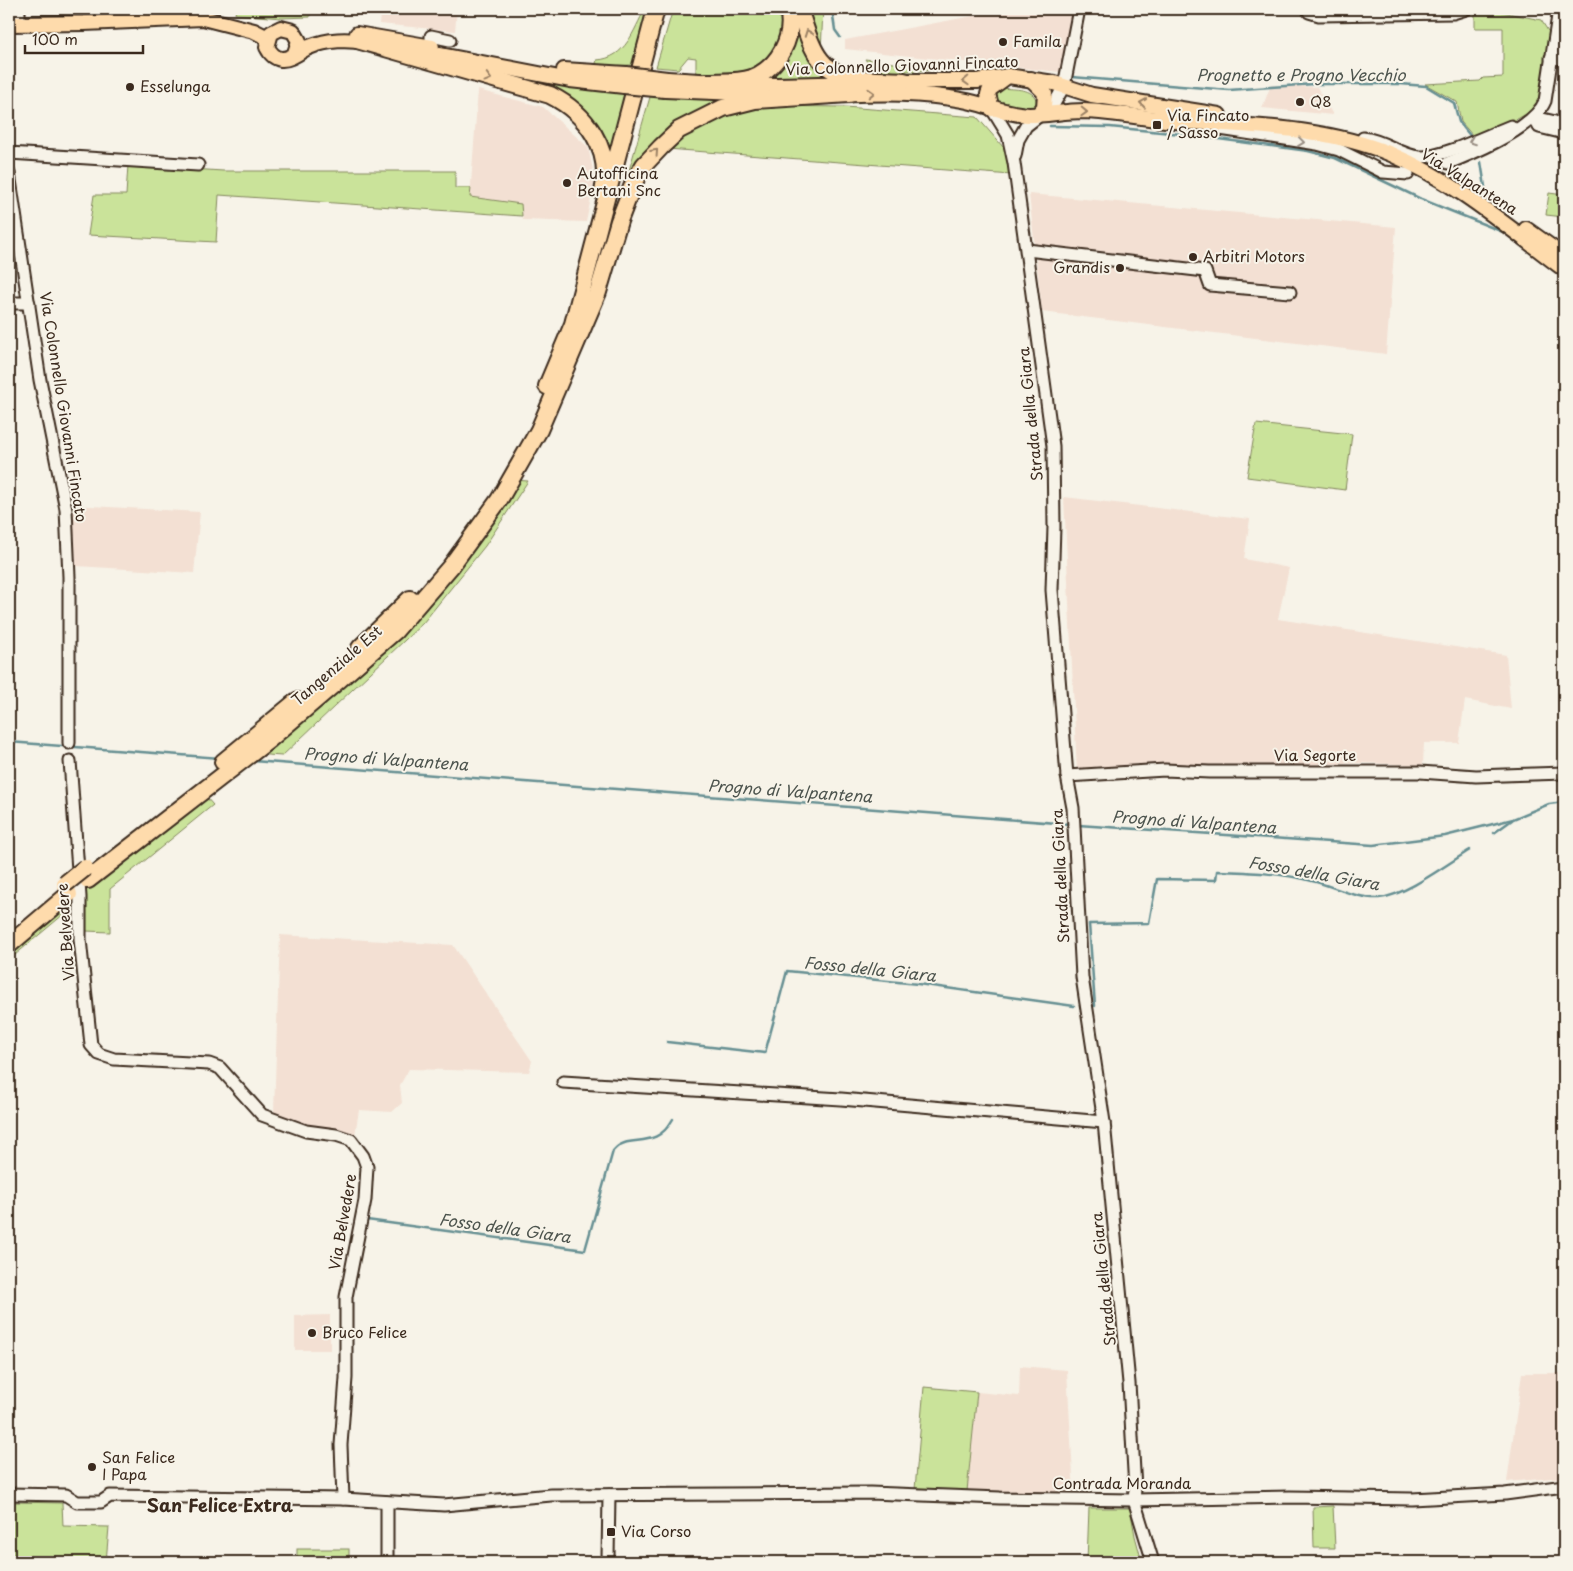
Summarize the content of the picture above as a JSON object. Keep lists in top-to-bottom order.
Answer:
{
  "streets": {
    "highway": ["Tangenziale Est"],
    "main road": ["Via Colonnello Giovanni Fincato", "Via Valpantena"],
    "street": [
      "Strada della Giara",
      "Via Segorte",
      "Via Belvedere",
      "Contrada Moranda"
    ]
  },
  "crossings": [
    ["Via Colonnello Giovanni Fincato", "Via Valpantena"],
    ["Via Colonnello Giovanni Fincato", "Strada della Giara"],
    ["Strada della Giara", "Via Segorte"],
    ["Strada della Giara", "Contrada Moranda"]
  ],
  "districts": ["San Felice Extra"],
  "water": ["Prognetto e Progno Vecchio", "Progno di Valpantena", "Fosso della Giara"],
  "places": {
    "other": [
      "Famila",
      "Esselunga",
      "Q8",
      "Autofficina Bertani Snc",
      "Arbitri Motors",
      "Grandis",
      "Bruco Felice",
      "San Felice I Papa"
    ],
    "transit": ["Via Fincato / Sasso", "Via Corso"]
  },
  "scale_bar": "100 m"
}
